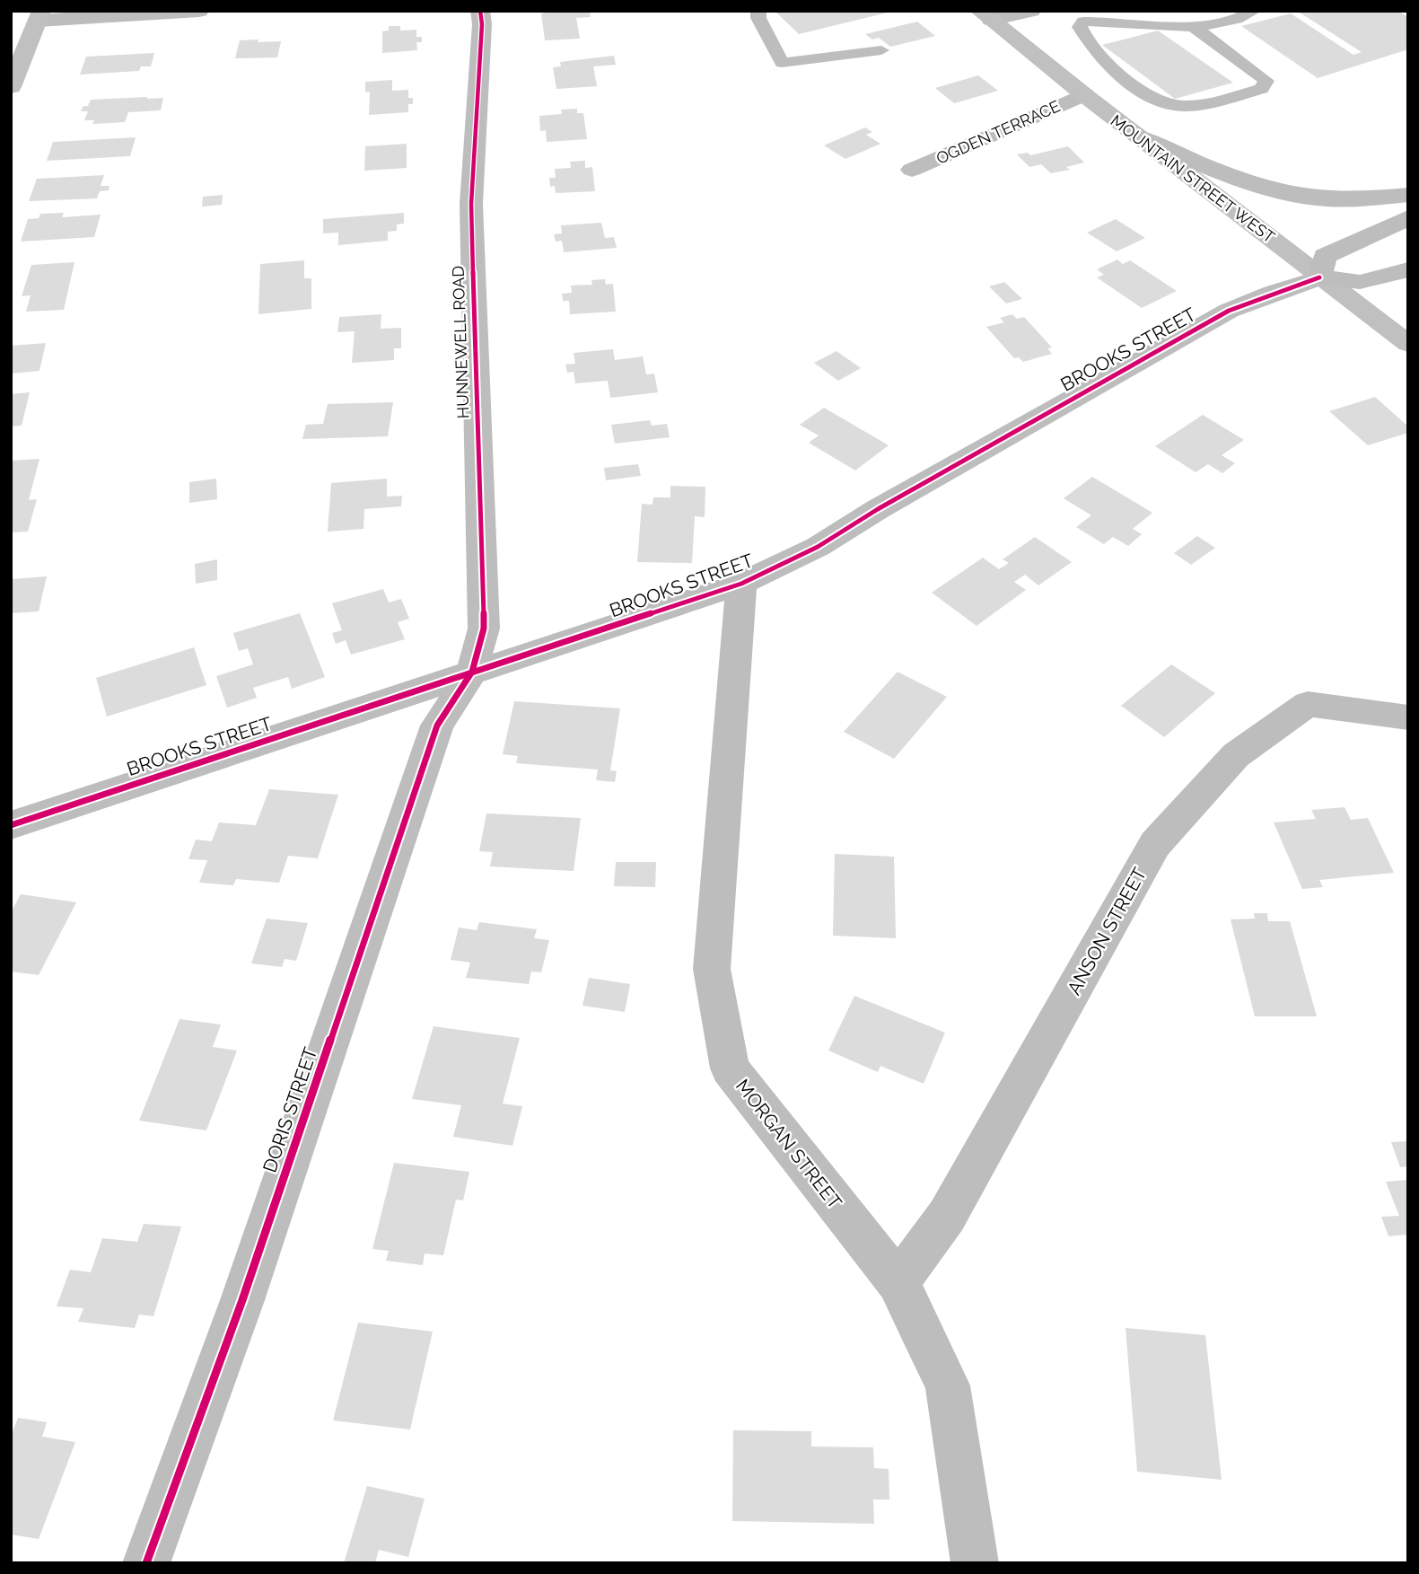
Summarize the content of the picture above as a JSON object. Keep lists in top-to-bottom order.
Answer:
{
  "streets": {
    "main road": [
      "OGDEN TERRACE",
      "MOUNTAIN STREET WEST",
      "HUNNEWELL ROAD",
      "BROOKS STREET",
      "ANSON STREET",
      "DORIS STREET",
      "MORGAN STREET"
    ]
  },
  "crossings": [
    ["OGDEN TERRACE", "MOUNTAIN STREET WEST"],
    ["MOUNTAIN STREET WEST", "BROOKS STREET"],
    ["HUNNEWELL ROAD", "BROOKS STREET"],
    ["HUNNEWELL ROAD", "DORIS STREET"],
    ["BROOKS STREET", "DORIS STREET"],
    ["BROOKS STREET", "MORGAN STREET"],
    ["ANSON STREET", "MORGAN STREET"]
  ]
}
